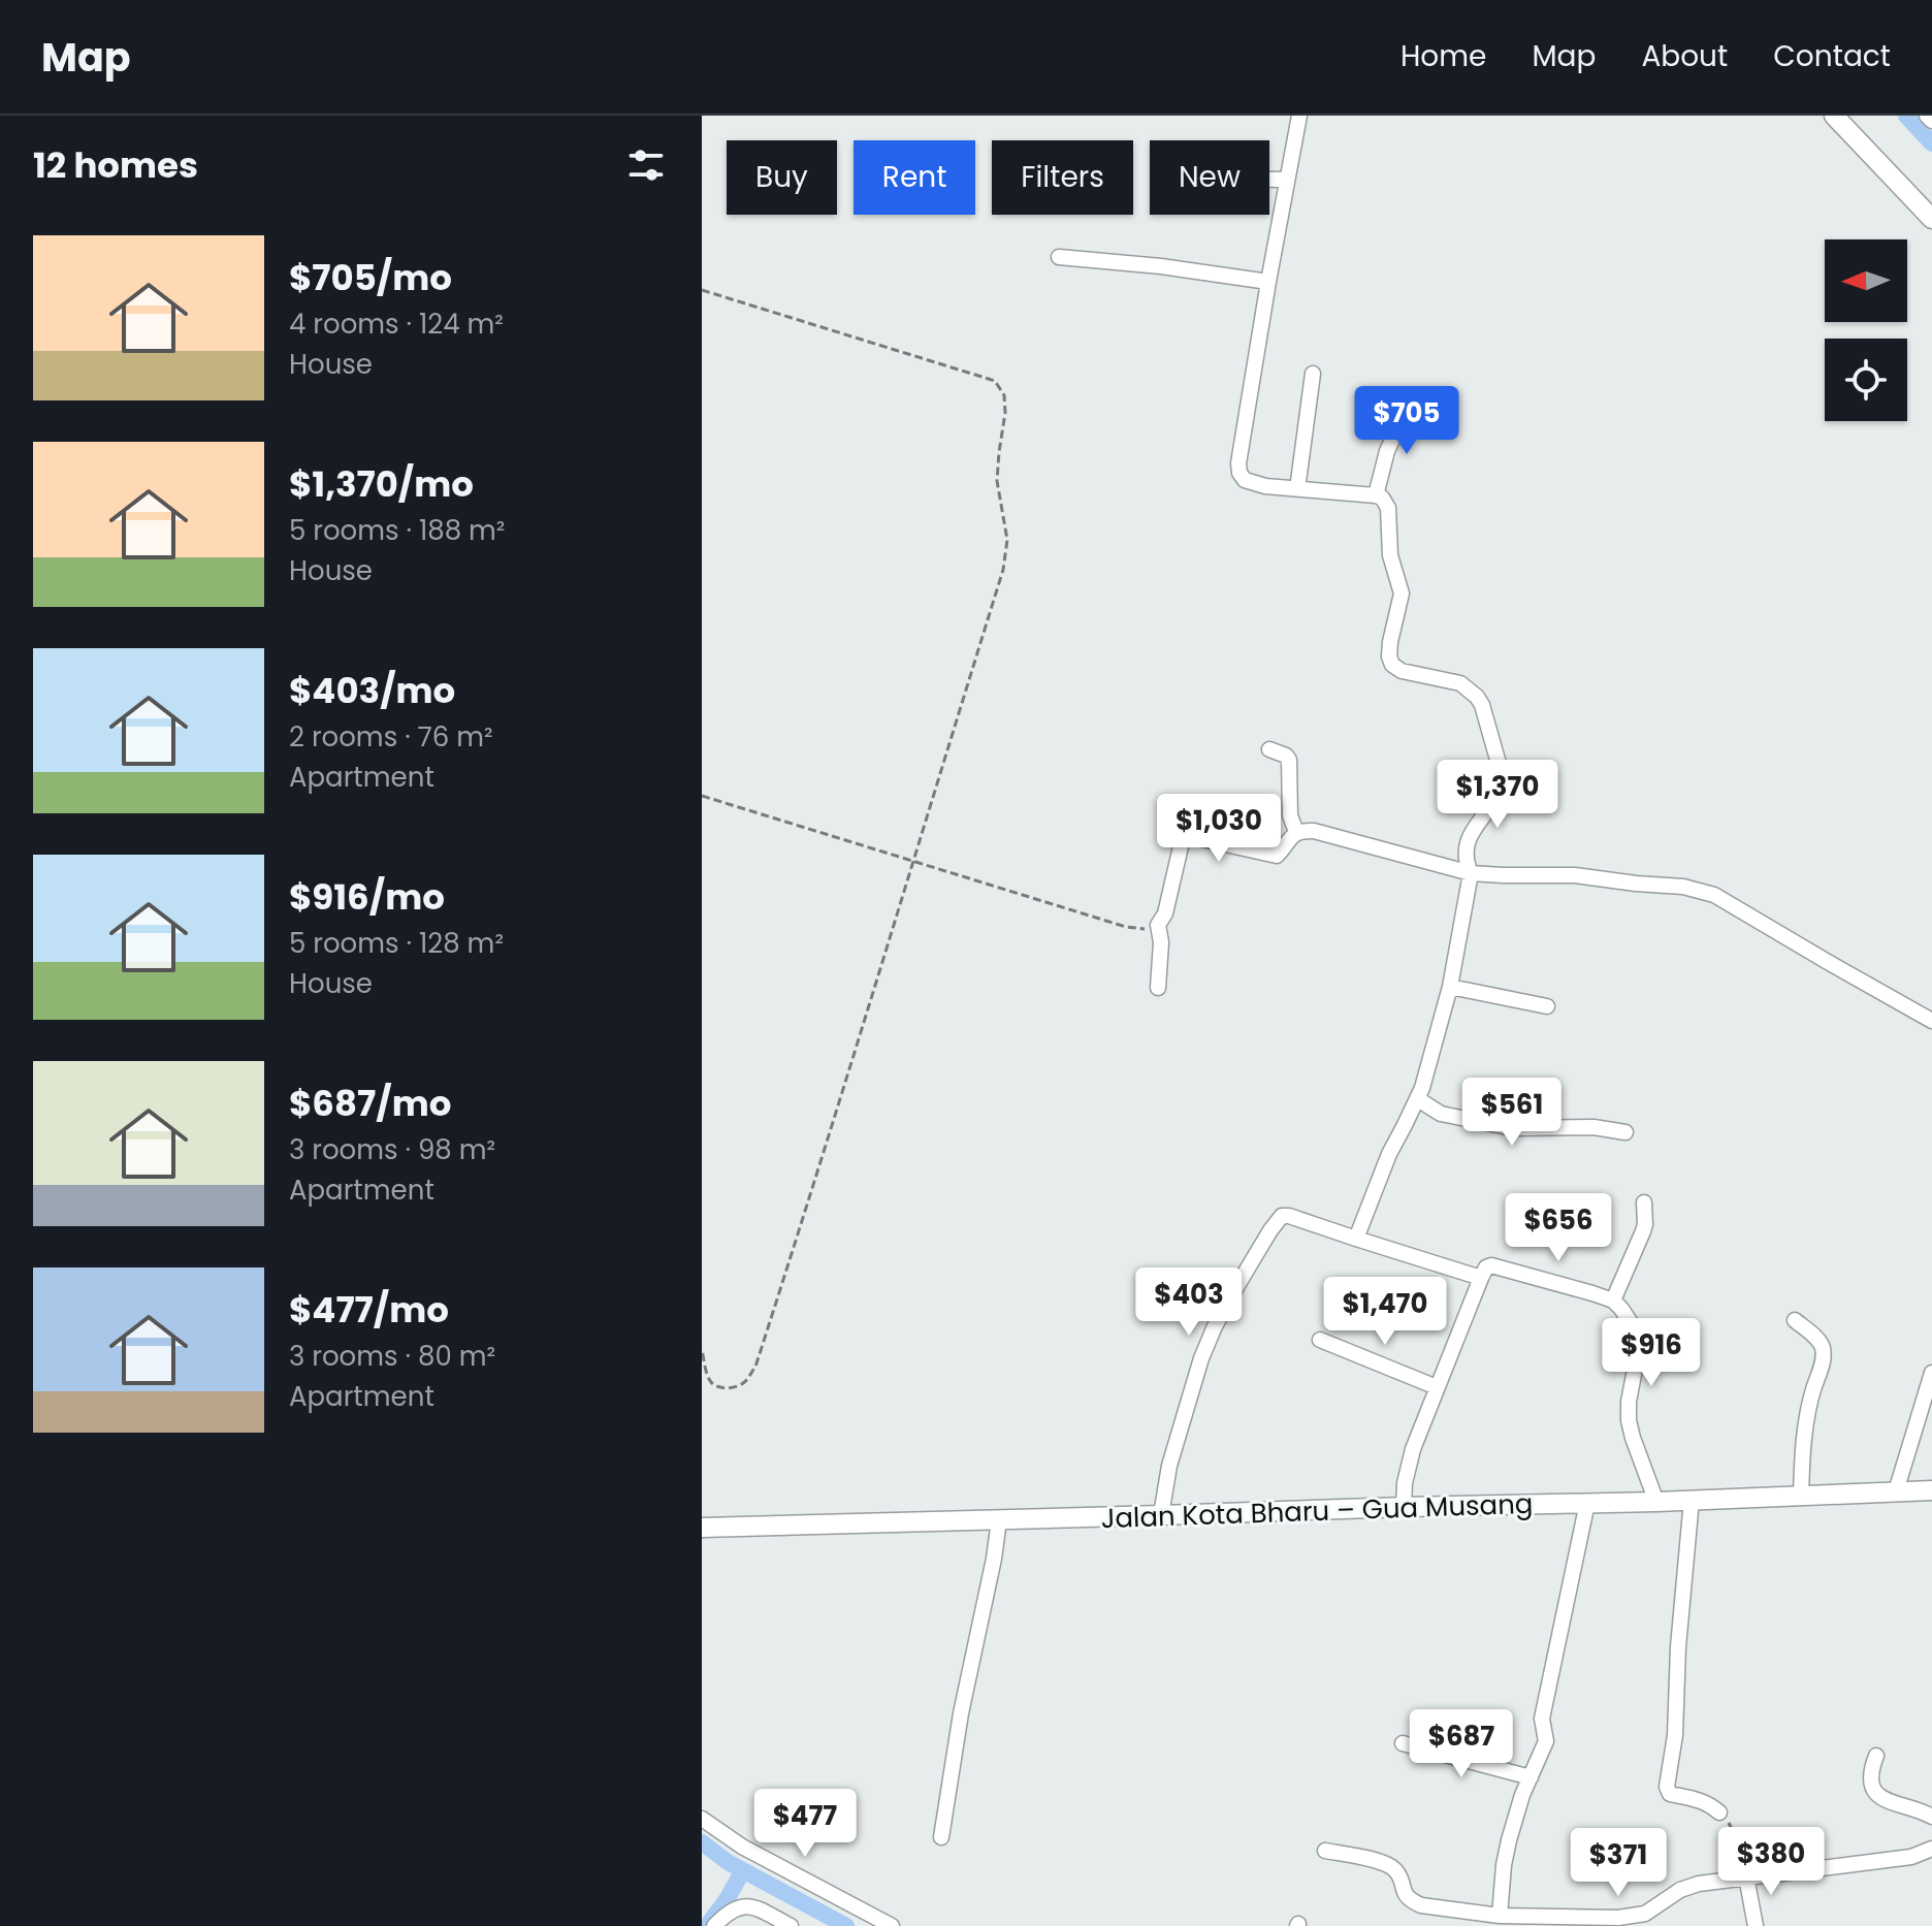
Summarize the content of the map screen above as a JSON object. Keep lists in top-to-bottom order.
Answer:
{
  "streets": {
    "main road": ["Jalan Kota Bharu – Gua Musang"]
  },
  "north": "left",
  "page": {
    "header": "Map",
    "nav": [
      "Home",
      "Map",
      "About",
      "Contact"
    ],
    "heading": "12 homes",
    "chip": [
      "Buy",
      "Rent",
      "Filters",
      "New"
    ],
    "list": [
      {
        "name": "$705/mo",
        "note": "4 rooms · 124 m² · House"
      },
      {
        "name": "$1,370/mo",
        "note": "5 rooms · 188 m² · House"
      },
      {
        "name": "$403/mo",
        "note": "2 rooms · 76 m² · Apartment"
      },
      {
        "name": "$916/mo",
        "note": "5 rooms · 128 m² · House"
      },
      {
        "name": "$687/mo",
        "note": "3 rooms · 98 m² · Apartment"
      },
      {
        "name": "$477/mo",
        "note": "3 rooms · 80 m² · Apartment"
      }
    ],
    "price": [
      "$705",
      "$1,370",
      "$1,030",
      "$561",
      "$656",
      "$403",
      "$1,470",
      "$916",
      "$687",
      "$477",
      "$380",
      "$371"
    ]
  }
}
